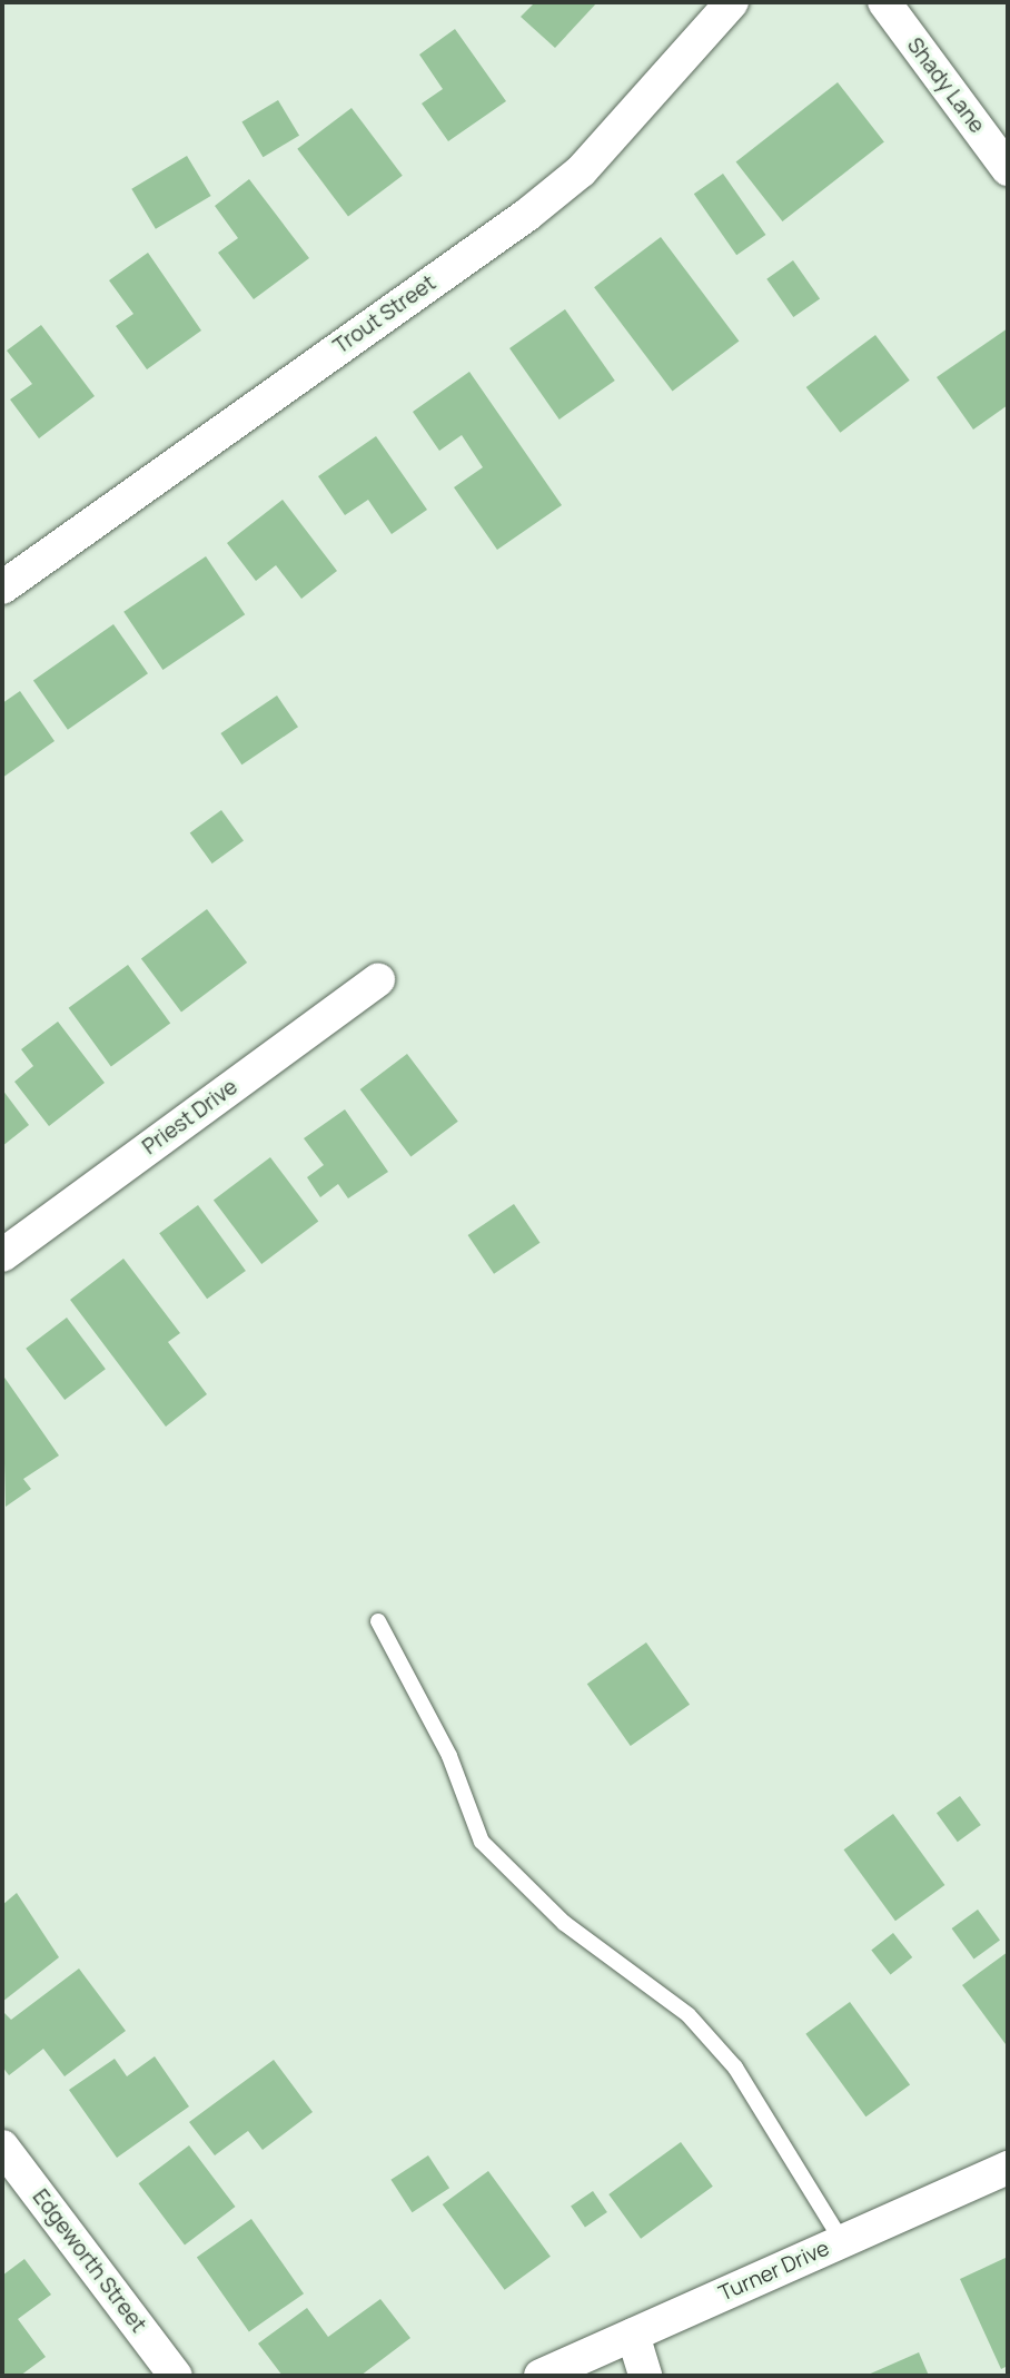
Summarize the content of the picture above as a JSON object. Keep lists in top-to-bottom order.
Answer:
{
  "streets": {
    "street": [
      "Shady Lane",
      "Trout Street",
      "Priest Drive",
      "Edgeworth Street",
      "Turner Drive"
    ]
  }
}
